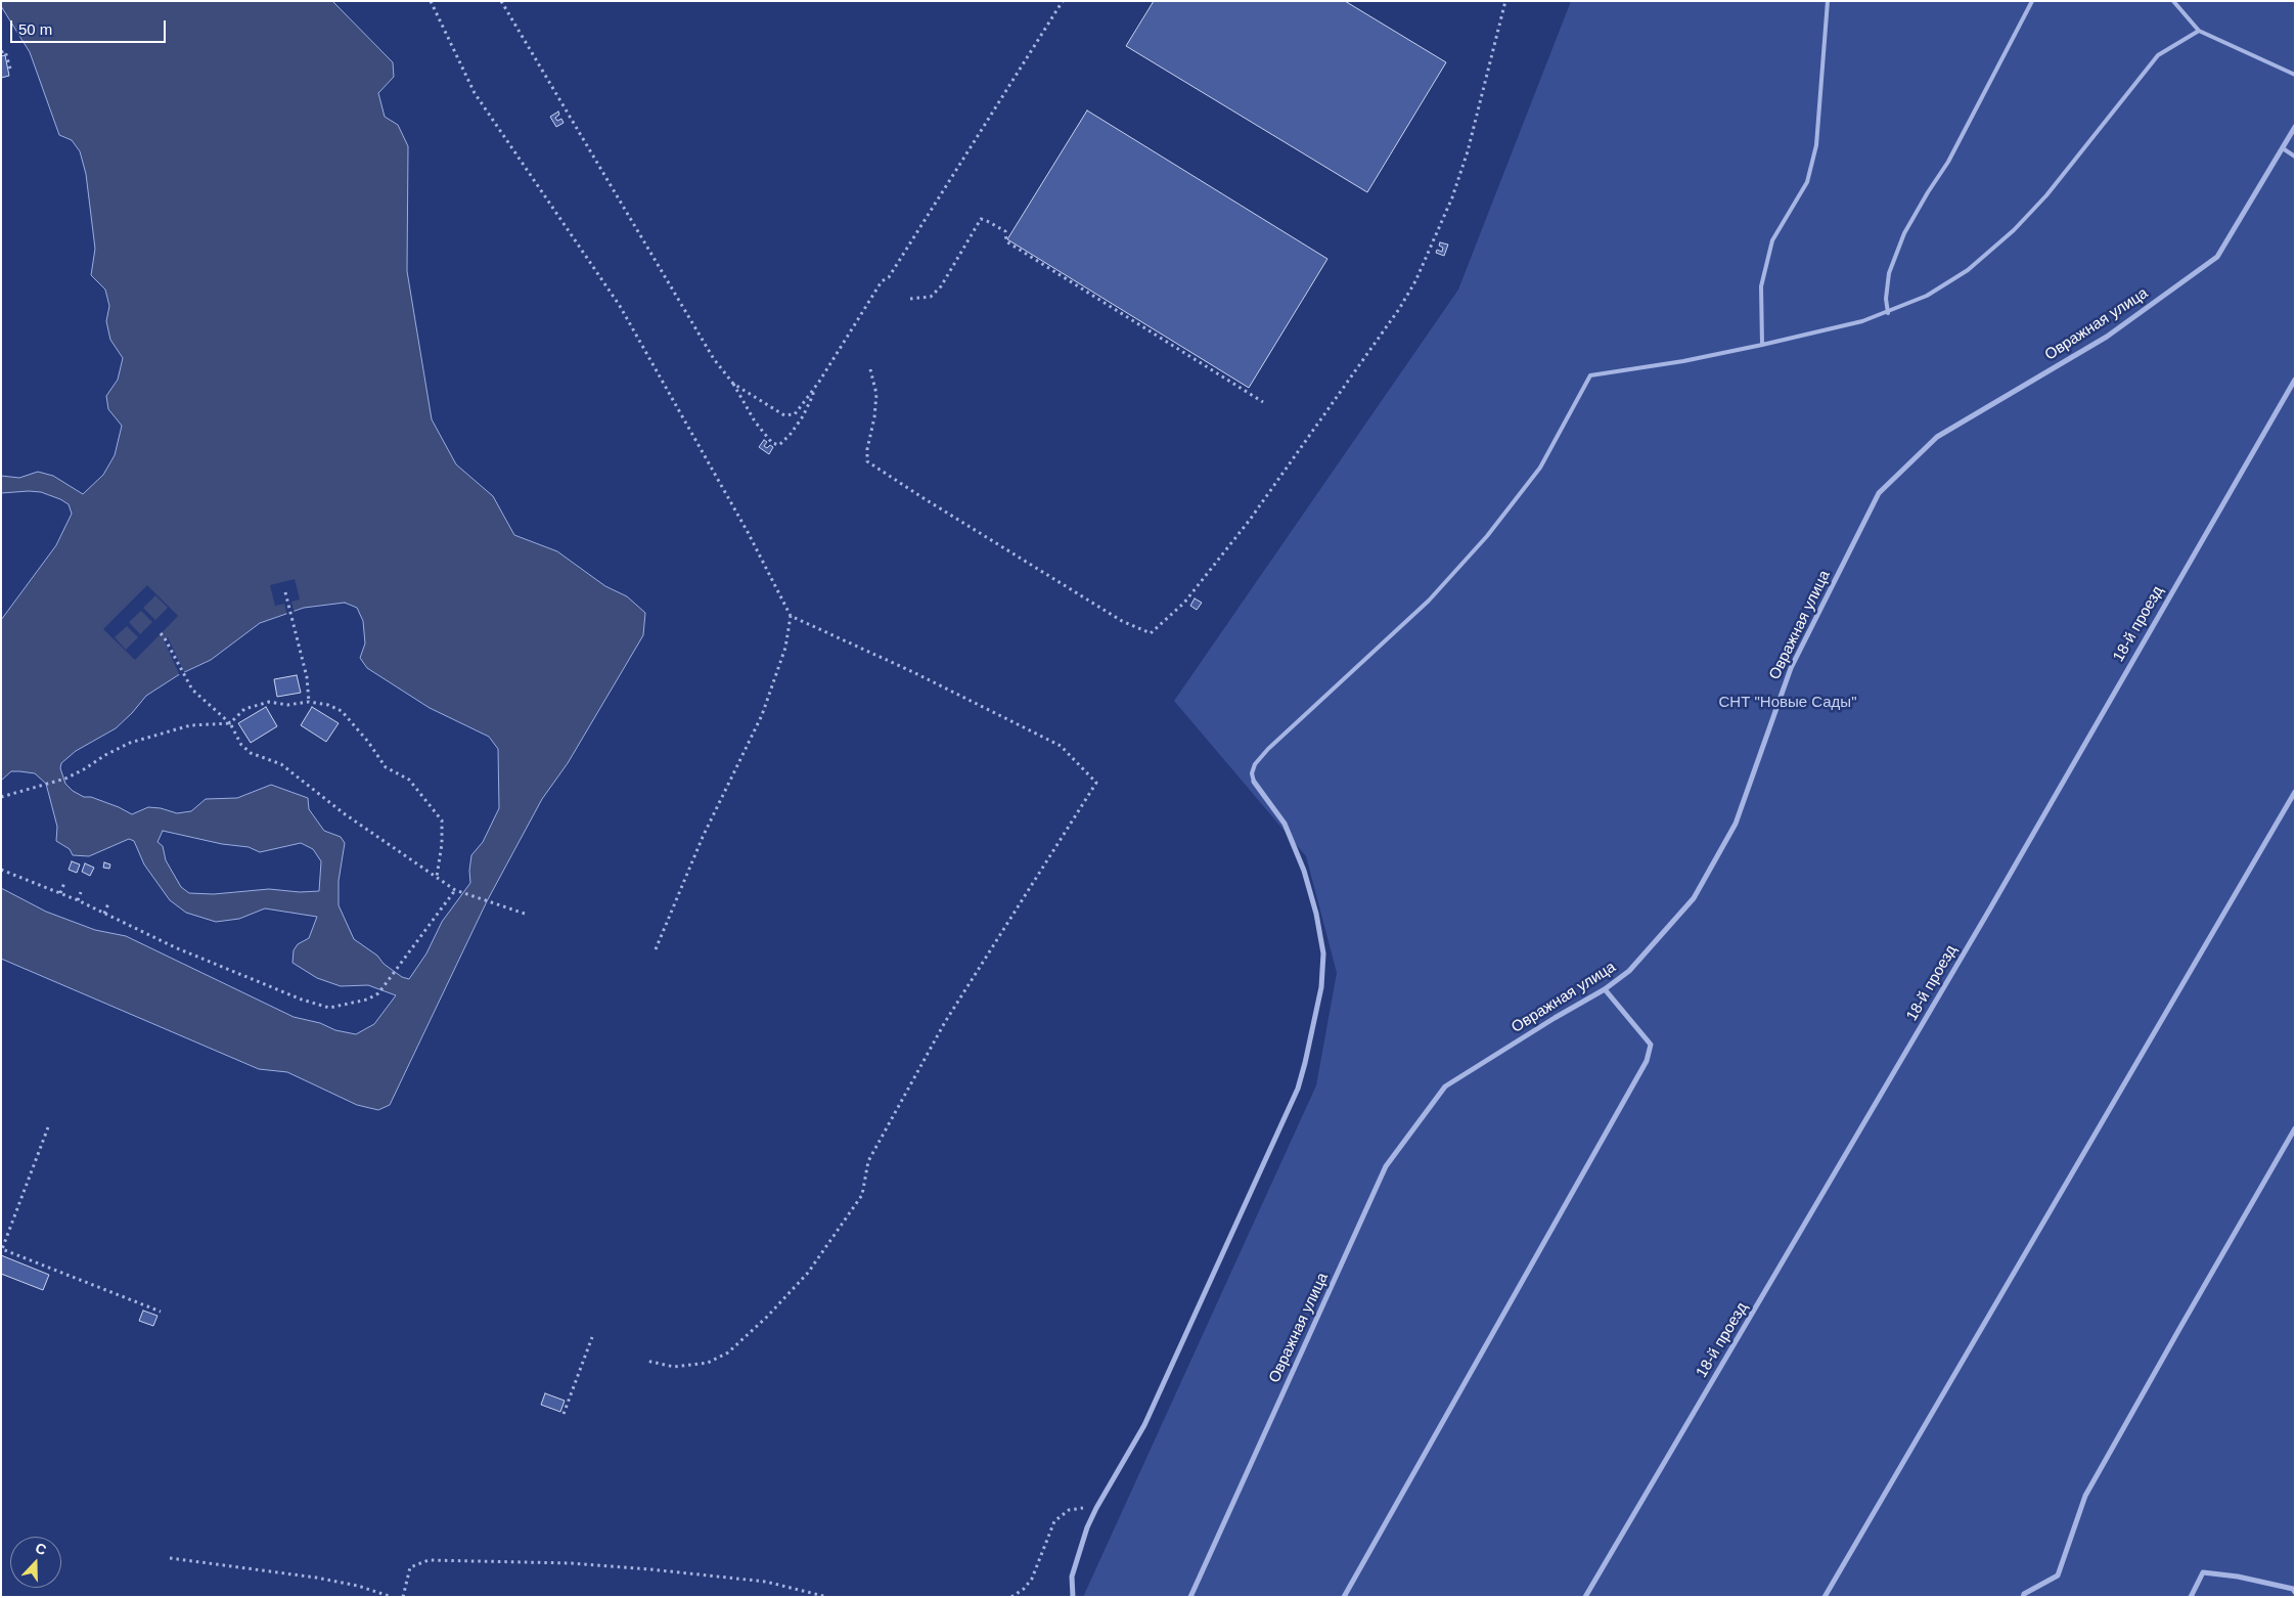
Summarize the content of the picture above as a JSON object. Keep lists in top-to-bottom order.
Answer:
{
  "streets": {
    "street": ["Овражная улица", "18-й проезд"]
  },
  "parks": ["СНТ \"Новые Сады\""],
  "scale_bar": "50 m",
  "north": "top"
}
